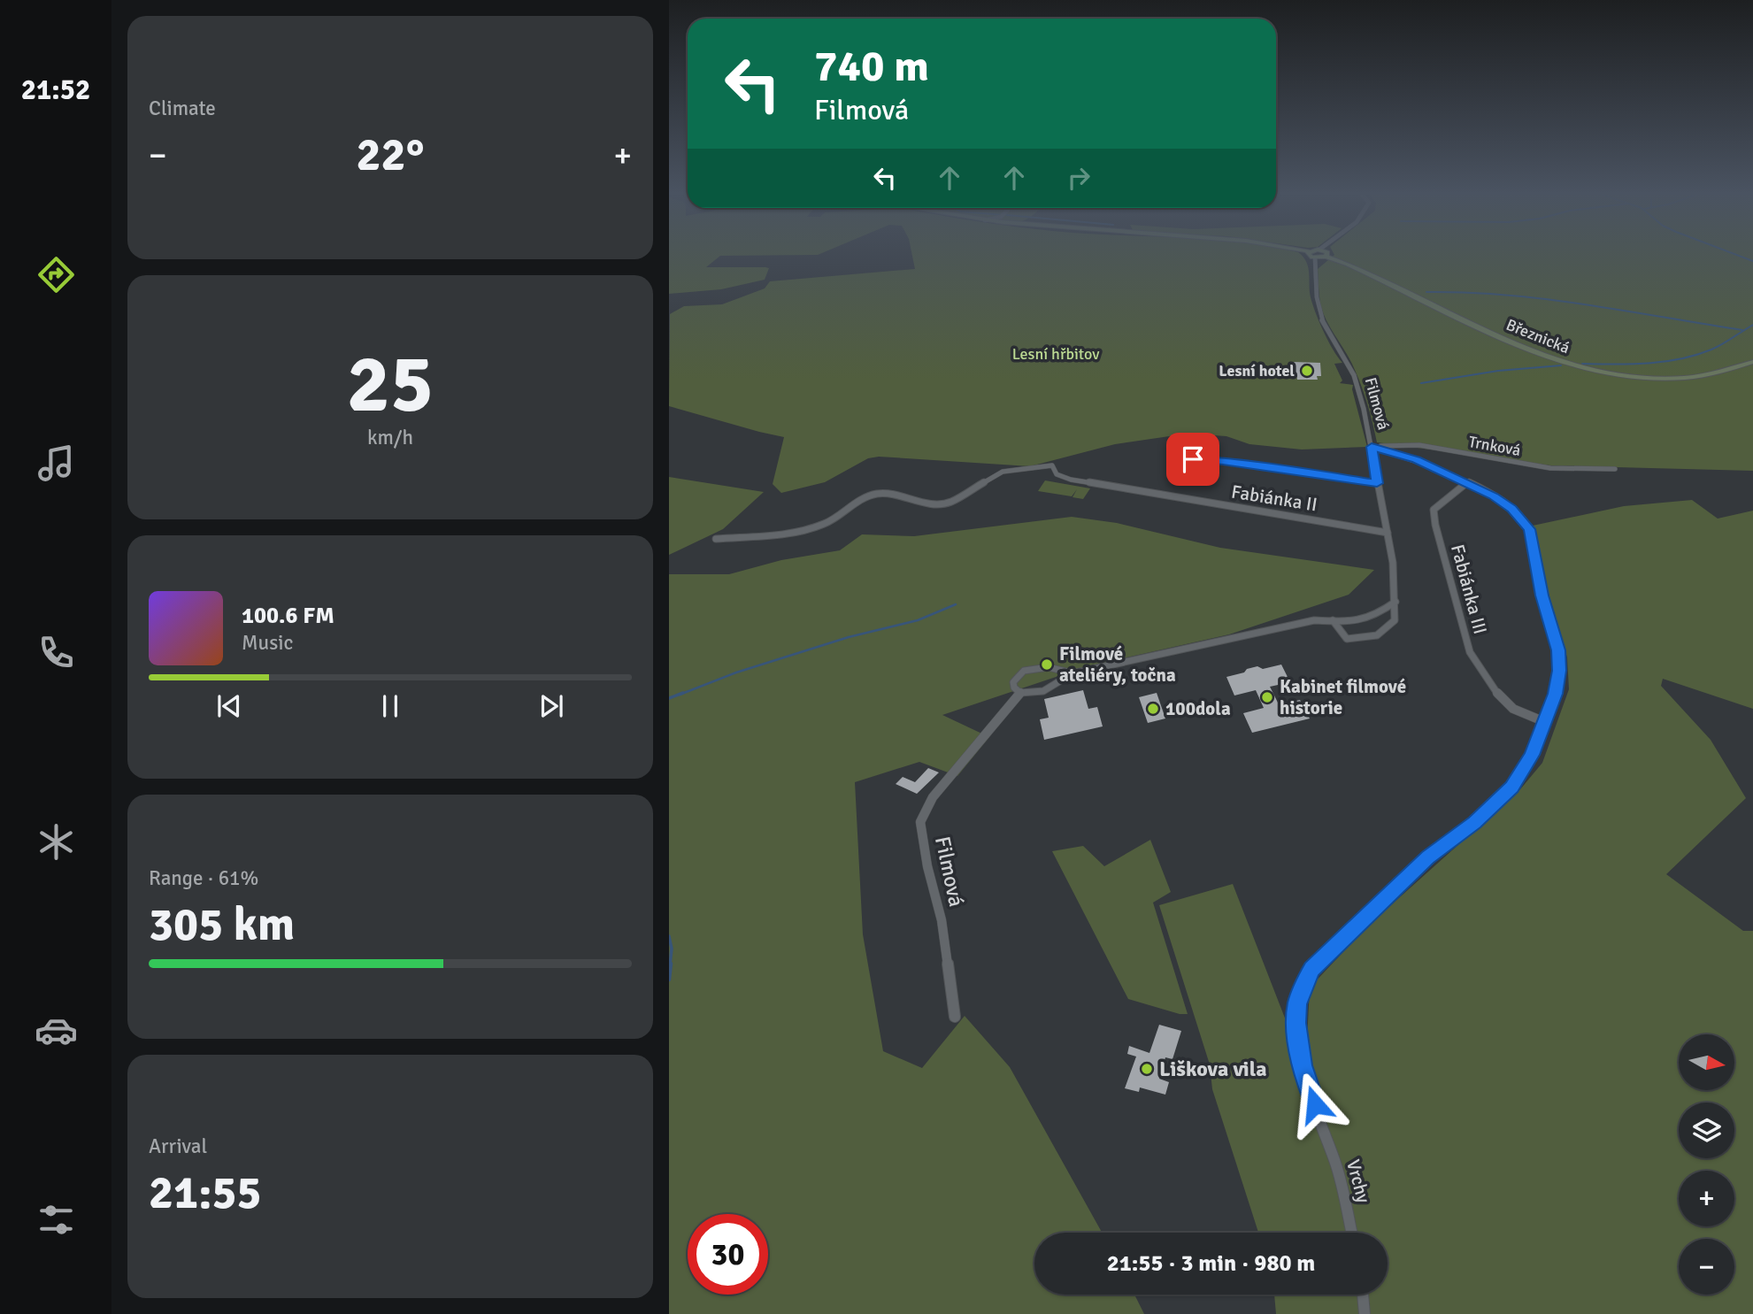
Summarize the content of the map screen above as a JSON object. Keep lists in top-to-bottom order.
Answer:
{
  "streets": {
    "main road": ["Březnická"],
    "street": [
      "Filmová",
      "Trnková",
      "Fabiánka II",
      "Fabiánka III",
      "Vrchy"
    ]
  },
  "crossings": [
    ["Březnická", "Filmová"],
    ["Filmová", "Trnková"],
    ["Filmová", "Fabiánka II"],
    ["Filmová", "Vrchy"],
    ["Trnková", "Vrchy"],
    ["Fabiánka III", "Vrchy"]
  ],
  "parks": ["Lesní hřbitov"],
  "places": [
    "Lesní hotel",
    "Filmové ateliéry, točna",
    "Kabinet filmové historie",
    "100dola",
    "Liškova vila"
  ],
  "north": "right",
  "page": {
    "tabs": "21:52",
    "tile": [
      "Climate",
      ["25", "km/h"],
      ["Range · 61%", "305 km"],
      ["Arrival", "21:55"]
    ],
    "turn": ["740 m", "Filmová"],
    "heat": ["−", "22°", "+"],
    "song": ["100.6 FM", "Music"],
    "map_buttons": ["+", "−"],
    "limit": "30",
    "trip": "21:55 · 3 min · 980 m"
  }
}
